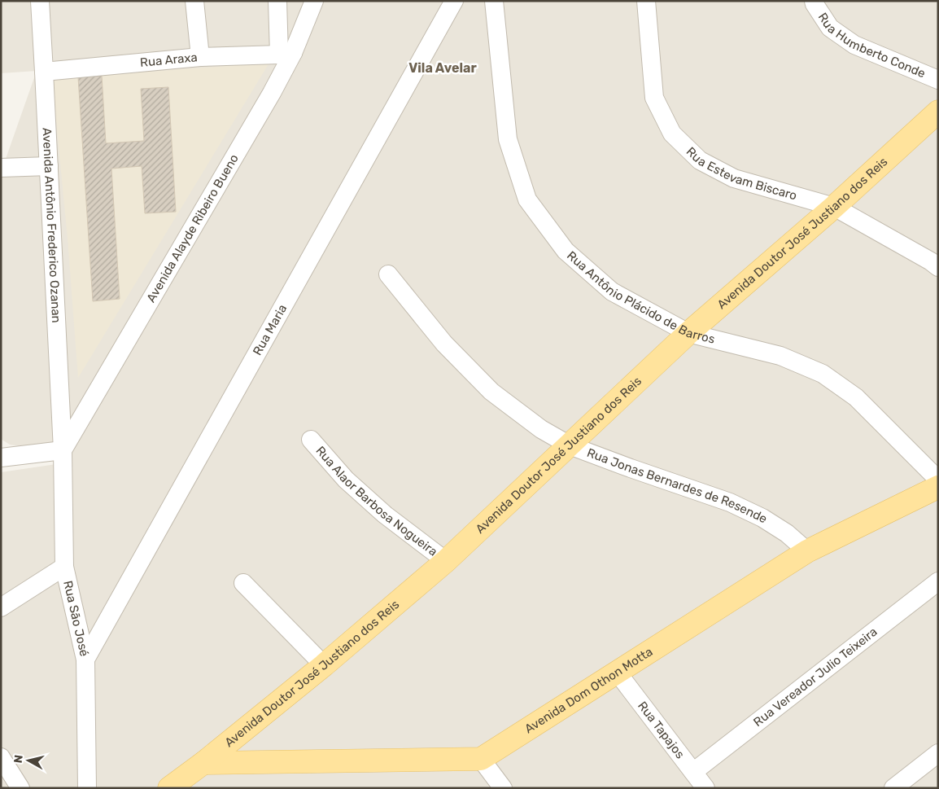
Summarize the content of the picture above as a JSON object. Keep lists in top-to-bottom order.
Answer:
{
  "streets": {
    "main road": ["Avenida Doutor José Justiano dos Reis", "Avenida Dom Othon Motta"],
    "street": [
      "Rua Humberto Conde",
      "Rua Araxa",
      "Rua Estevam Biscaro",
      "Avenida Antônio Frederico Ozanan",
      "Avenida Alayde Ribeiro Bueno",
      "Rua Antônio Plácido de Barros",
      "Rua Maria",
      "Rua Jonas Bernardes de Resende",
      "Rua Alaor Barbosa Nogueira",
      "Rua São José",
      "Rua Vereador Julio Teixeira",
      "Rua Tapajos"
    ]
  },
  "crossings": [
    ["Rua Araxa", "Avenida Antônio Frederico Ozanan"],
    ["Rua Araxa", "Avenida Alayde Ribeiro Bueno"],
    ["Rua Estevam Biscaro", "Avenida Doutor José Justiano dos Reis"],
    ["Avenida Antônio Frederico Ozanan", "Avenida Alayde Ribeiro Bueno"],
    ["Avenida Antônio Frederico Ozanan", "Rua São José"],
    ["Avenida Alayde Ribeiro Bueno", "Rua São José"],
    ["Avenida Doutor José Justiano dos Reis", "Rua Antônio Plácido de Barros"],
    ["Avenida Doutor José Justiano dos Reis", "Rua Jonas Bernardes de Resende"],
    ["Avenida Doutor José Justiano dos Reis", "Rua Alaor Barbosa Nogueira"],
    ["Rua Maria", "Rua São José"],
    ["Rua Jonas Bernardes de Resende", "Avenida Dom Othon Motta"],
    ["Rua Vereador Julio Teixeira", "Rua Tapajos"],
    ["Avenida Dom Othon Motta", "Rua Tapajos"]
  ],
  "districts": ["Vila Avelar"],
  "north": "left"
}
